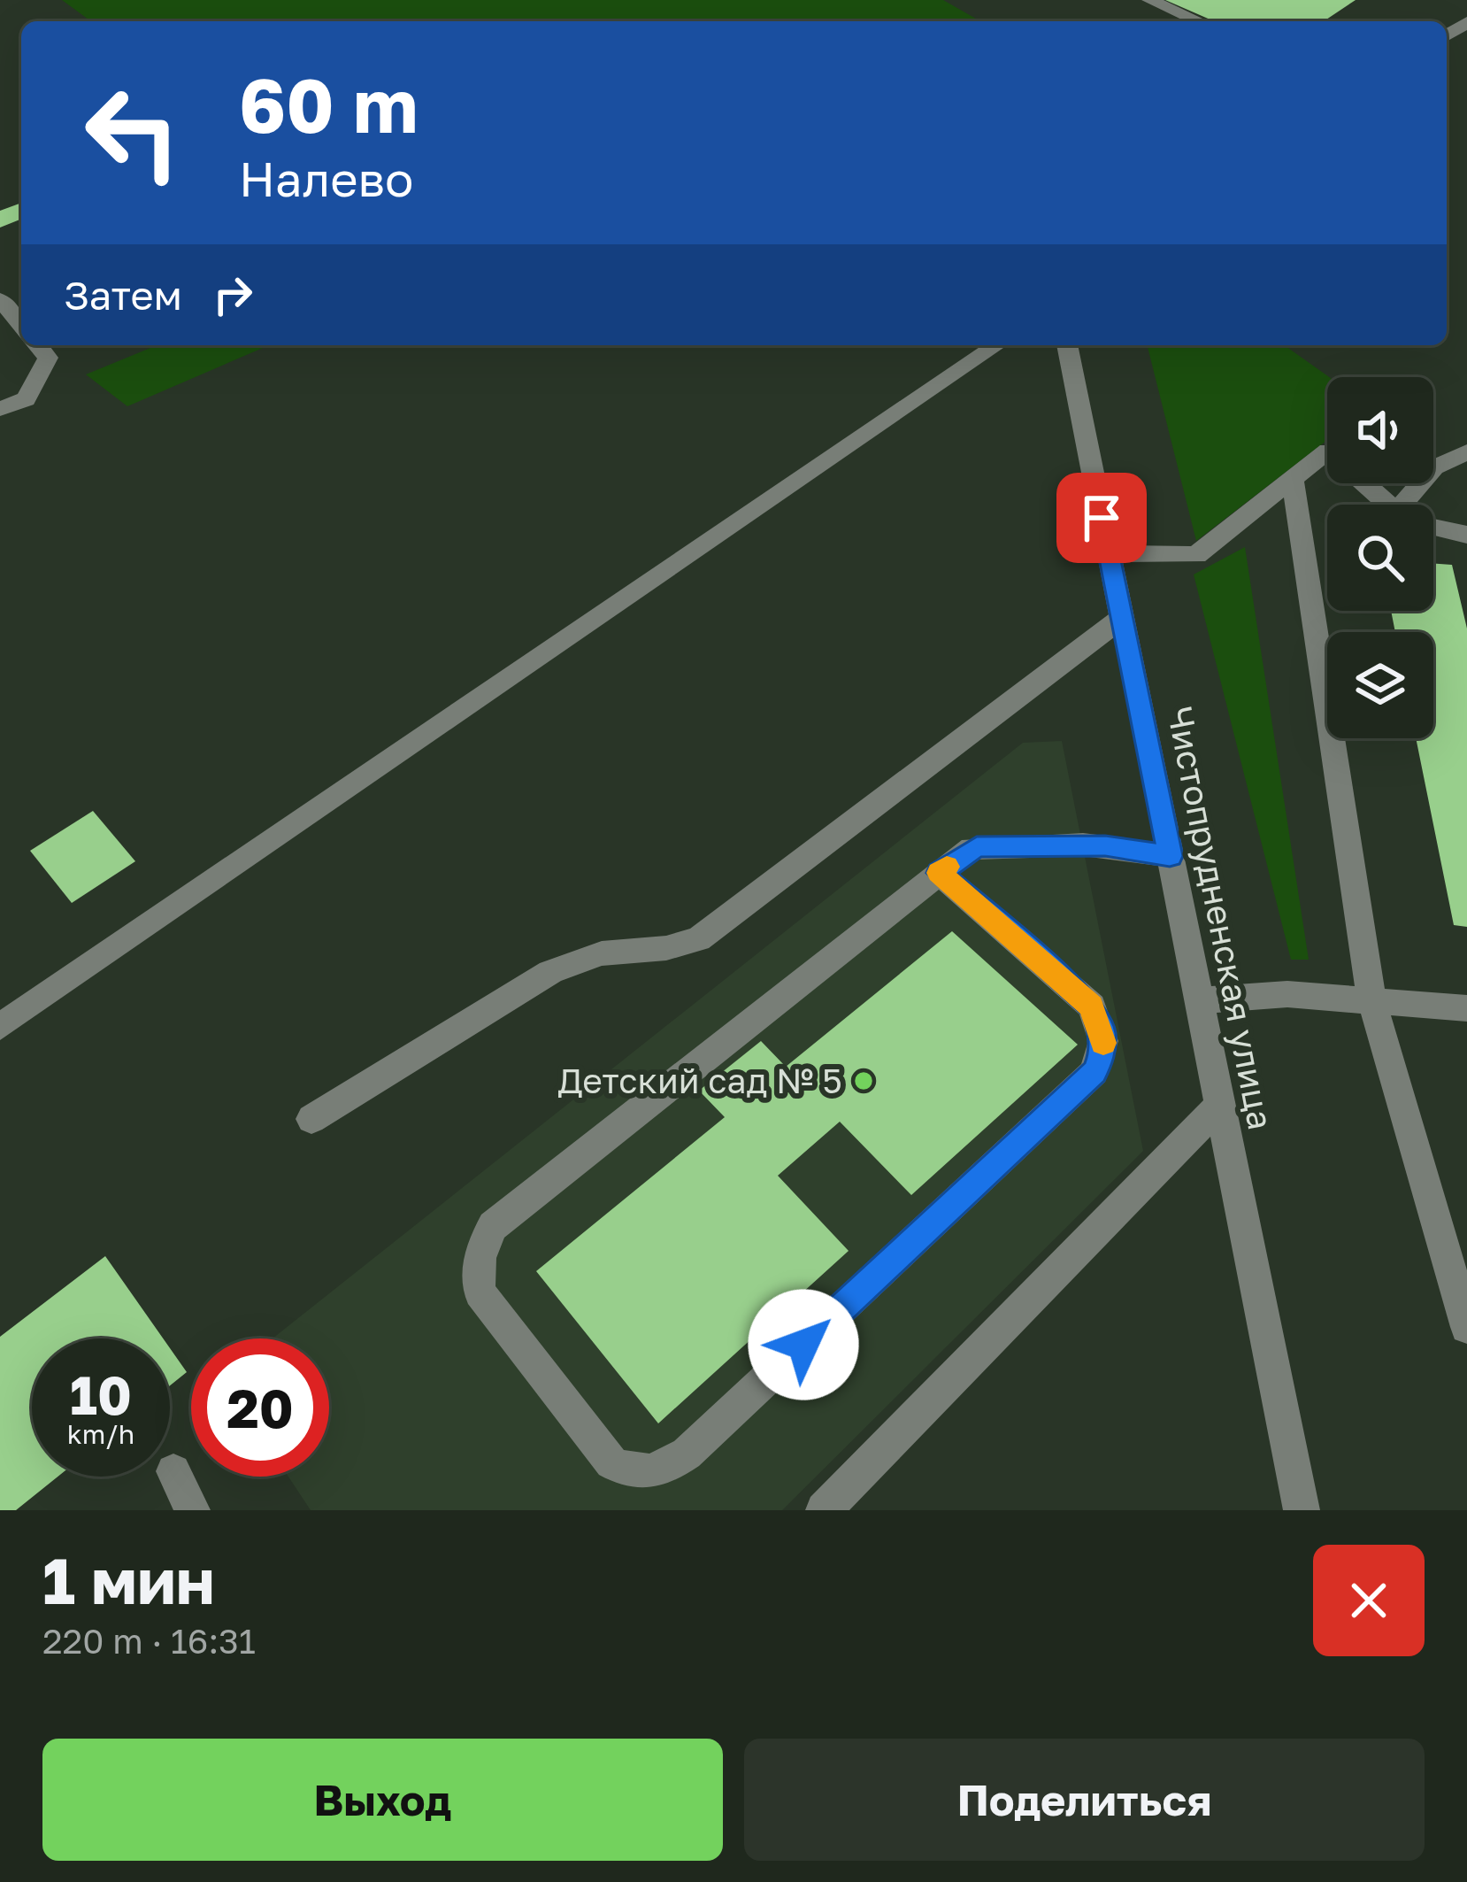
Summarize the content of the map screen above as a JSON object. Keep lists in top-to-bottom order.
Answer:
{
  "streets": {
    "street": ["Чистопрудненская улица"]
  },
  "places": ["Детский сад № 5"],
  "page": {
    "turn": ["60 m", "Налево"],
    "then": "Затем",
    "speed": "10 km/h",
    "limit": "20",
    "heading": ["1 мин", "220 m · 16:31"],
    "buttons": ["Выход", "Поделиться"]
  }
}
